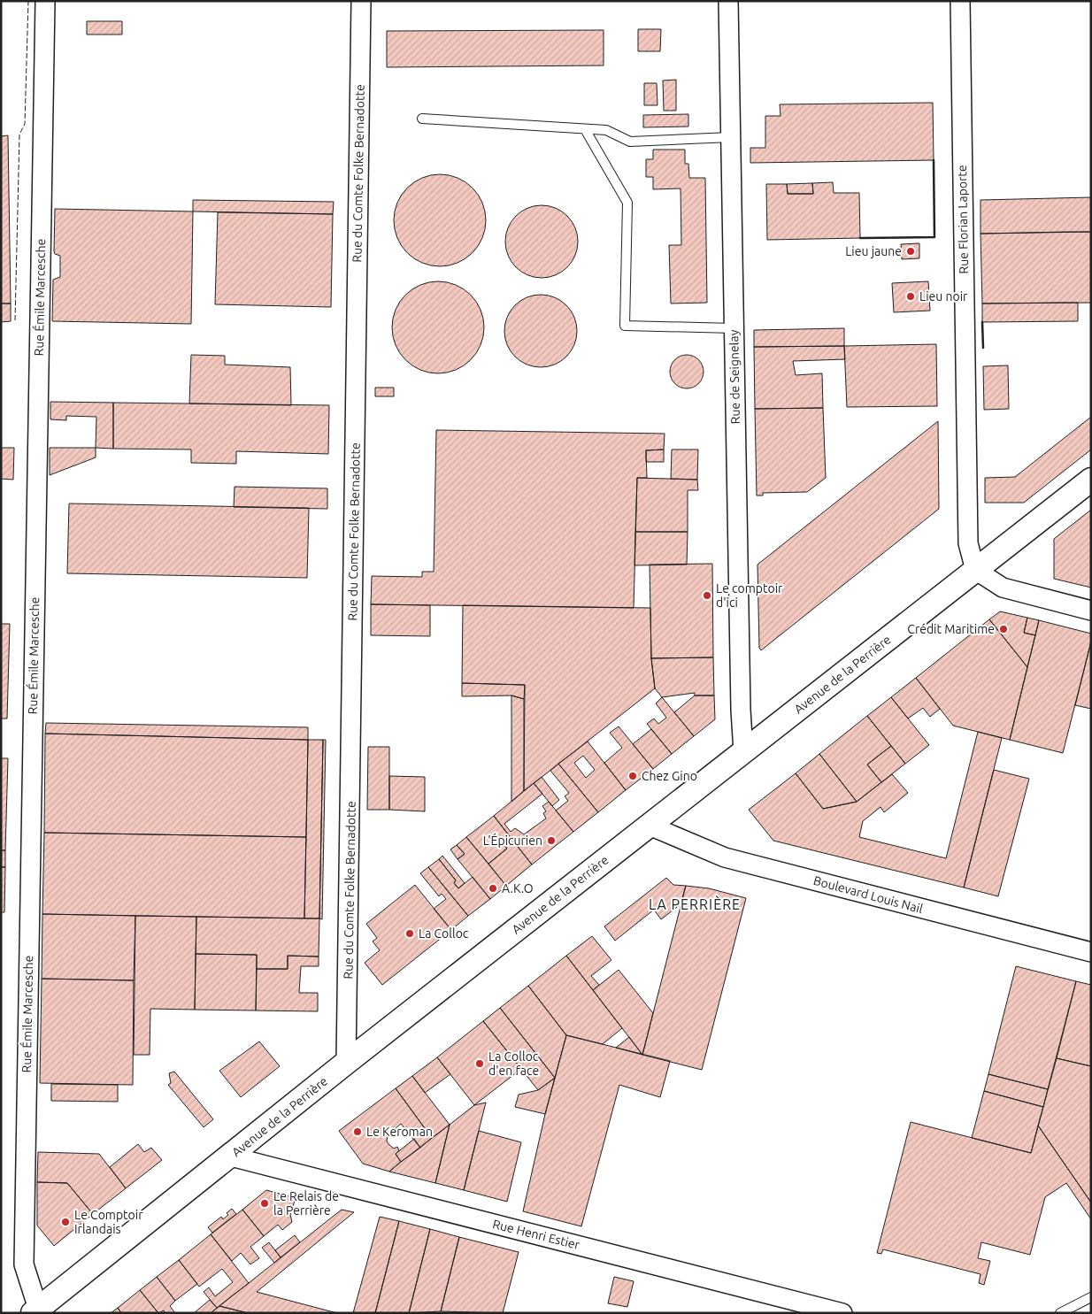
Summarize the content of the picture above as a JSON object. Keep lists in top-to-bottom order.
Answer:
{
  "streets": {
    "street": [
      "Rue du Comte Folke Bernadotte",
      "Rue Florian Laporte",
      "Rue Émile Marcesche",
      "Rue de Seignelay",
      "Avenue de la Perrière",
      "Boulevard Louis Nail",
      "Rue Henri Estier"
    ]
  },
  "crossings": [
    ["Rue du Comte Folke Bernadotte", "Avenue de la Perrière"],
    ["Rue Florian Laporte", "Avenue de la Perrière"],
    ["Rue Émile Marcesche", "Avenue de la Perrière"],
    ["Rue de Seignelay", "Avenue de la Perrière"],
    ["Avenue de la Perrière", "Boulevard Louis Nail"],
    ["Avenue de la Perrière", "Rue Henri Estier"]
  ],
  "districts": ["LA PERRIÈRE"],
  "places": [
    "Lieu jaune",
    "Lieu noir",
    "Le comptoir d'ici",
    "Crédit Maritime",
    "Chez Gino",
    "L'Épicurien",
    "A.K.O",
    "La Colloc",
    "La Colloc d'en face",
    "Le Keroman",
    "Le Relais de la Perrière",
    "Le Comptoir Irlandais"
  ]
}
